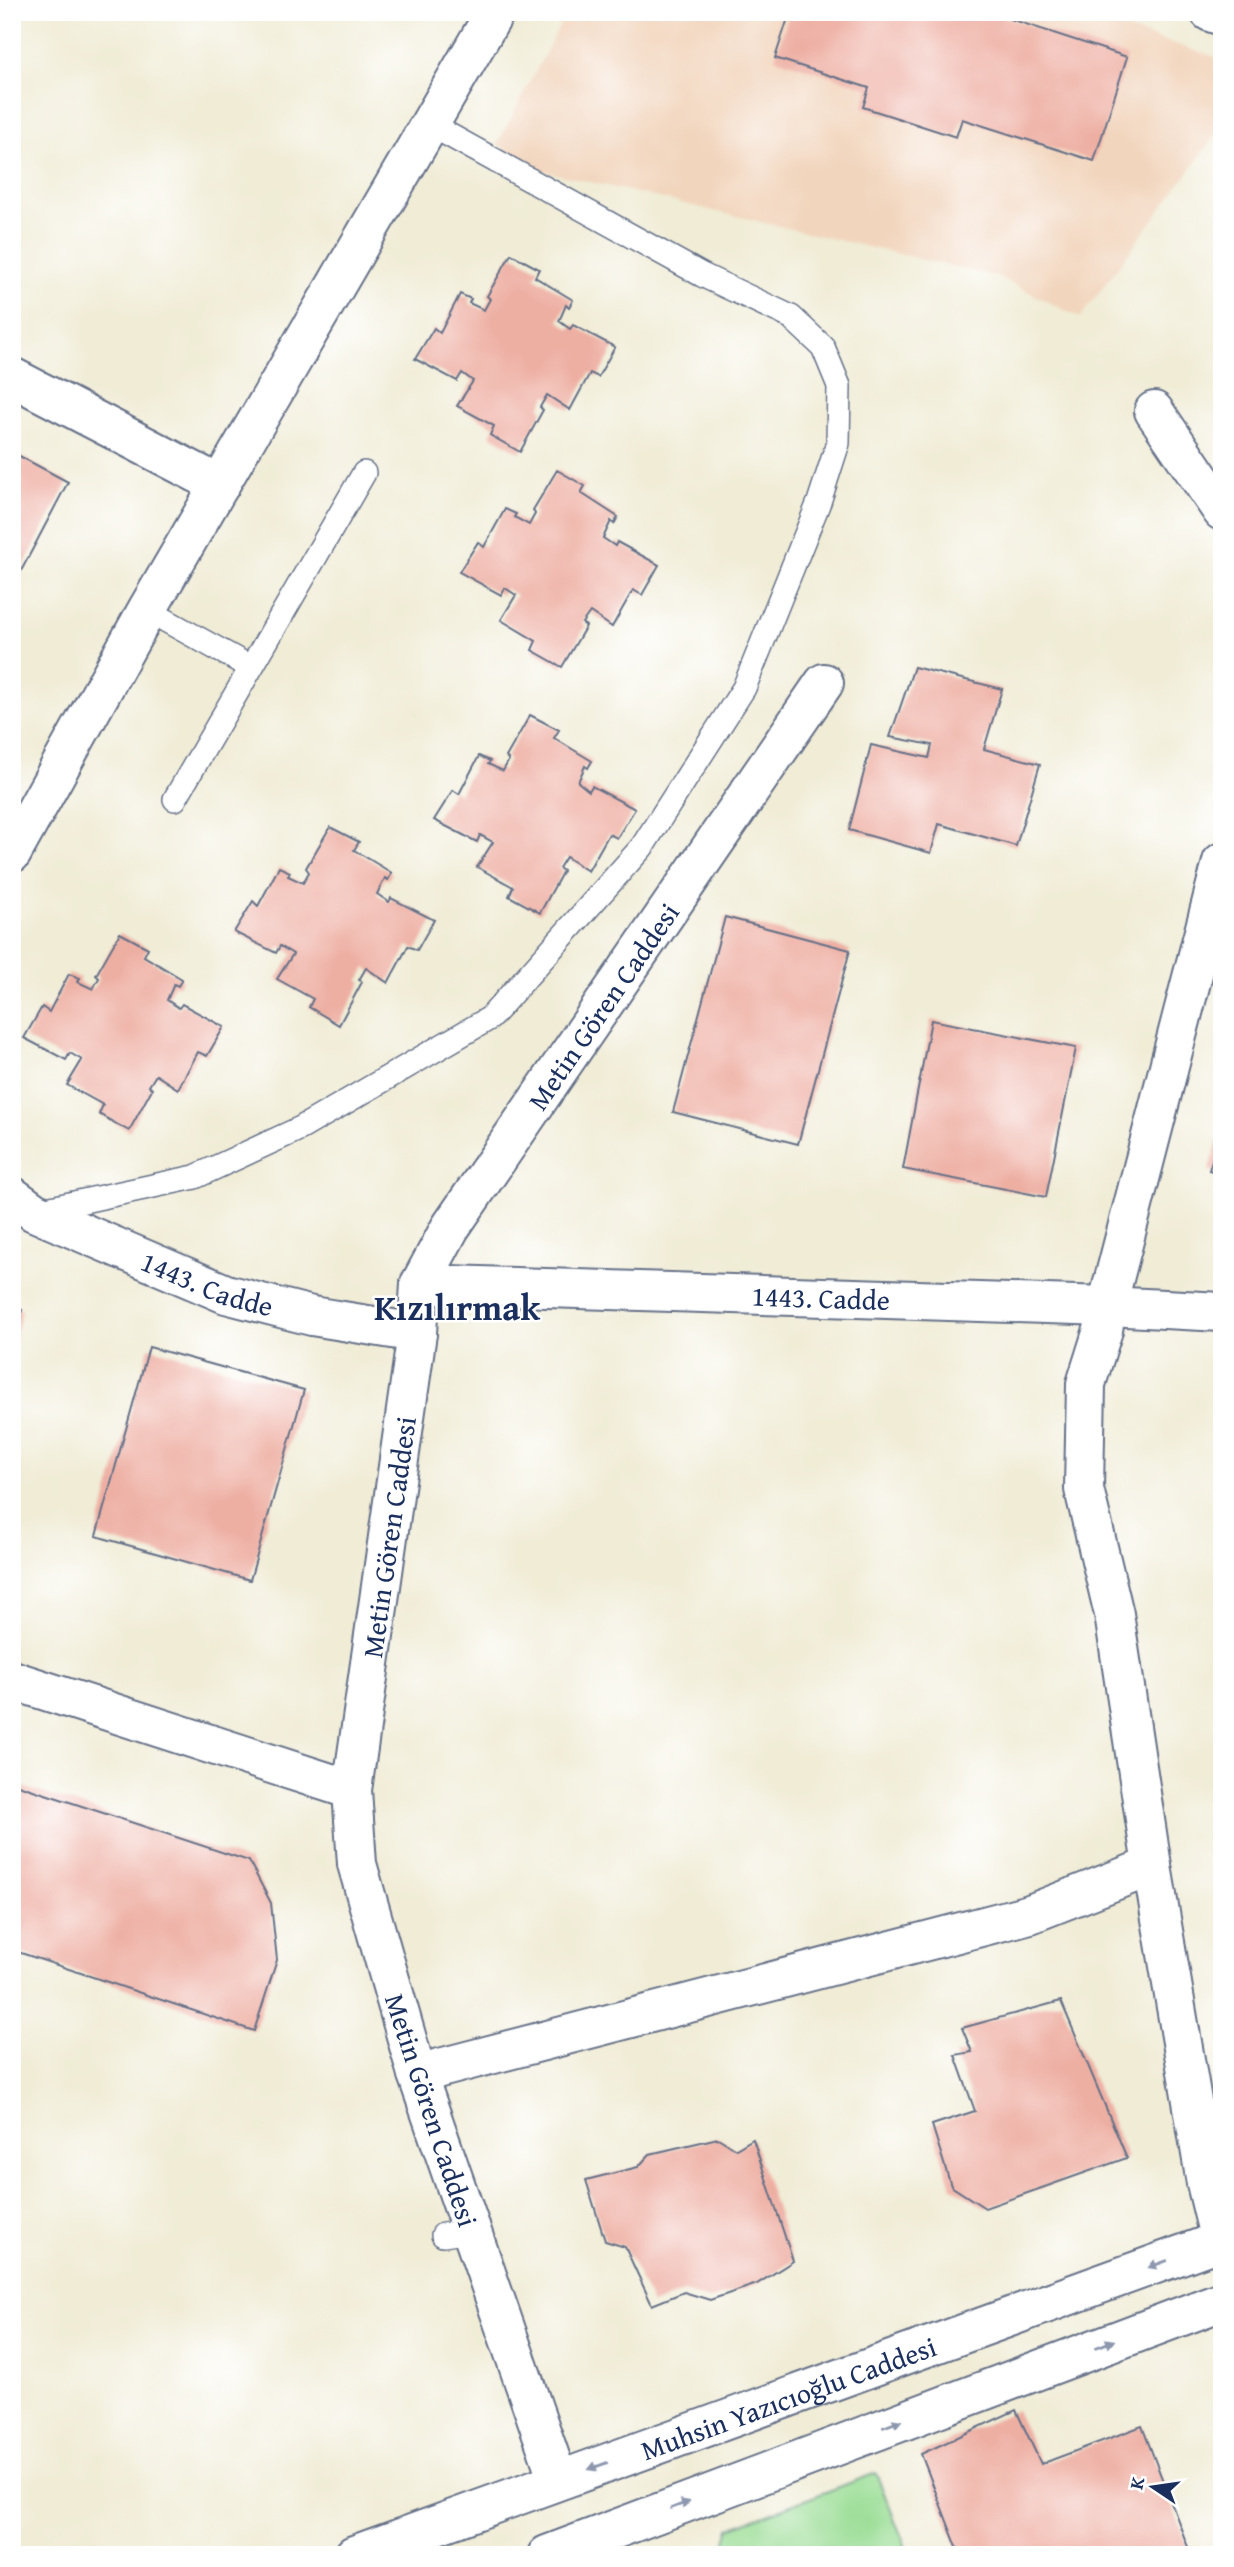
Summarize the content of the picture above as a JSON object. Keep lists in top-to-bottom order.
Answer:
{
  "streets": {
    "street": ["Metin Gören Caddesi", "1443. Cadde", "Muhsin Yazıcıoğlu Caddesi"]
  },
  "crossings": [
    ["Metin Gören Caddesi", "1443. Cadde"],
    ["Metin Gören Caddesi", "Muhsin Yazıcıoğlu Caddesi"]
  ],
  "districts": ["Kızılırmak"],
  "north": "left"
}
